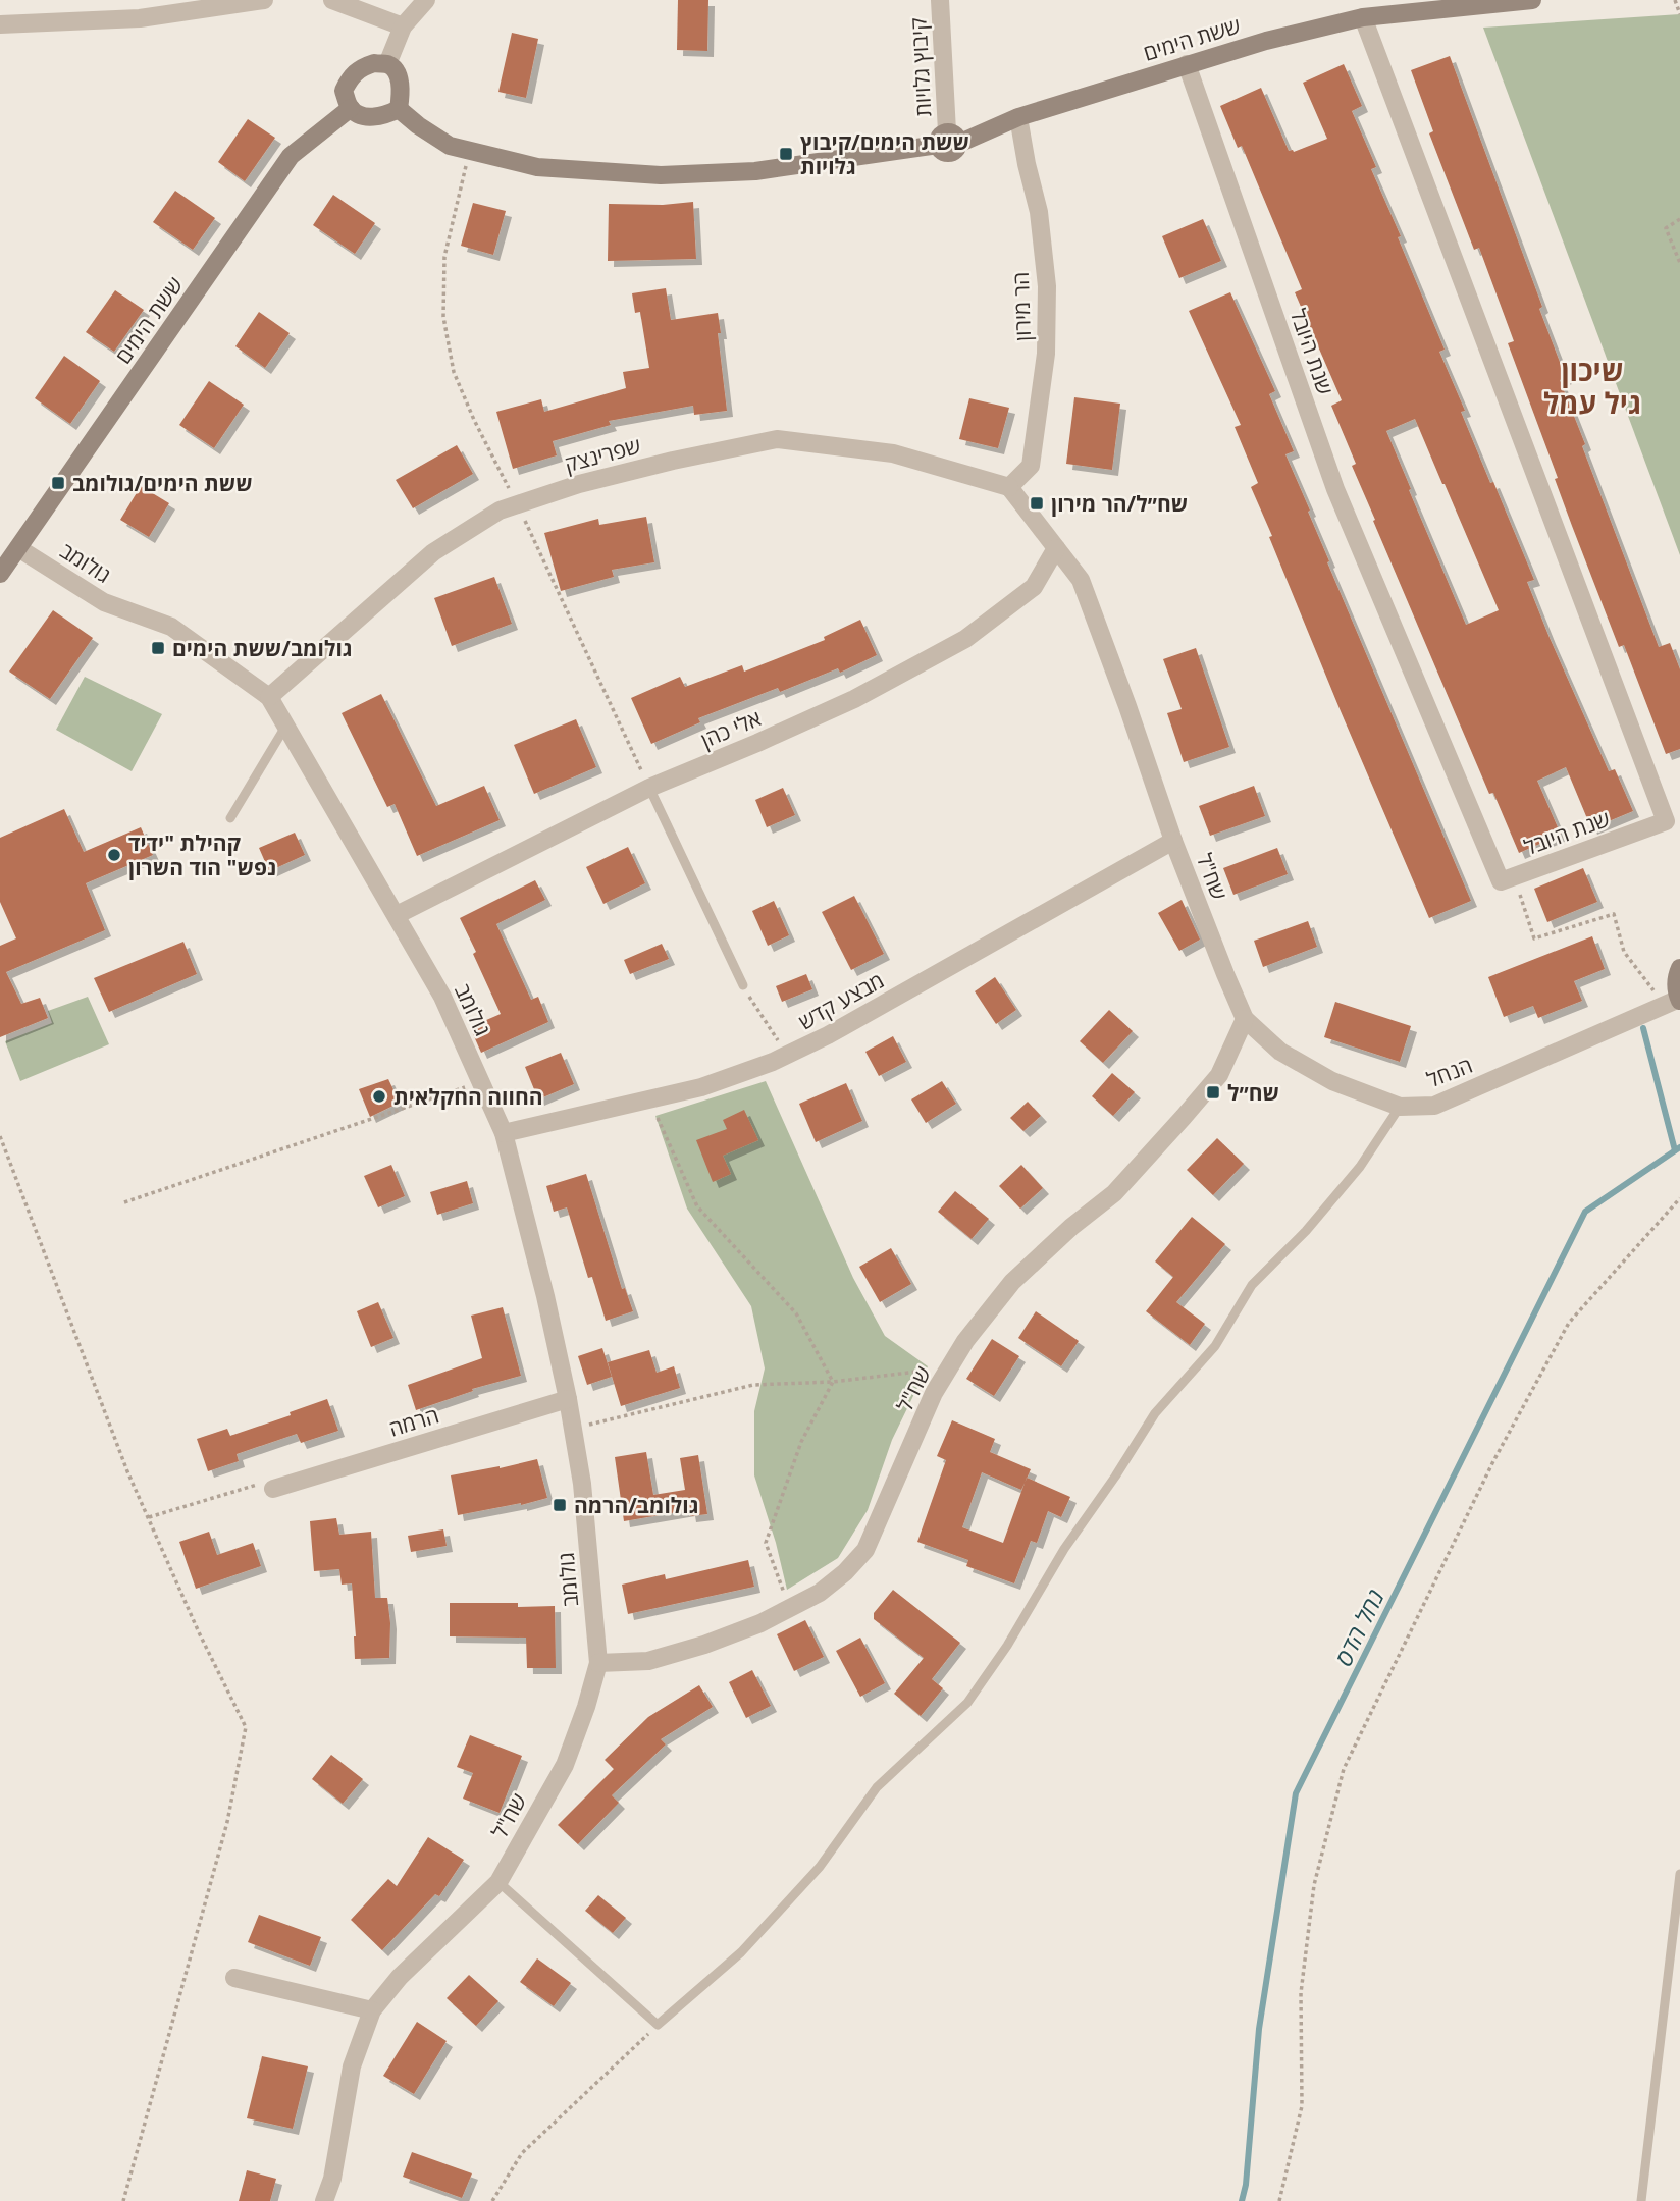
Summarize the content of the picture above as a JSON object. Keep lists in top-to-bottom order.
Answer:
{
  "streets": {
    "street": [
      "ששת הימים",
      "קיבוץ גלויות",
      "הר מירון",
      "שנת היובל",
      "שפרינצק",
      "גולומב",
      "אלי כהן",
      "שח\"ל",
      "מבצע קדש",
      "הנחל",
      "הרמה"
    ]
  },
  "crossings": [
    ["ששת הימים", "קיבוץ גלויות"],
    ["ששת הימים", "הר מירון"],
    ["ששת הימים", "שנת היובל"],
    ["ששת הימים", "גולומב"],
    ["הר מירון", "שפרינצק"],
    ["הר מירון", "שח\"ל"],
    ["שפרינצק", "גולומב"],
    ["שפרינצק", "שח\"ל"],
    ["גולומב", "אלי כהן"],
    ["גולומב", "שח\"ל"],
    ["גולומב", "מבצע קדש"],
    ["גולומב", "הרמה"],
    ["אלי כהן", "שח\"ל"],
    ["שח\"ל", "מבצע קדש"],
    ["שח\"ל", "הנחל"]
  ],
  "districts": ["שיכון גיל עמל"],
  "water": ["נחל הדס"],
  "places": {
    "transit": [
      "ששת הימים/קיבוץ גלויות",
      "ששת הימים/גולומב",
      "שח״ל/הר מירון",
      "גולומב/ששת הימים",
      "שח״ל",
      "גולומב/הרמה"
    ],
    "other": ["קהילת \"ידיד נפש\" הוד השרון", "החווה החקלאית"]
  }
}
